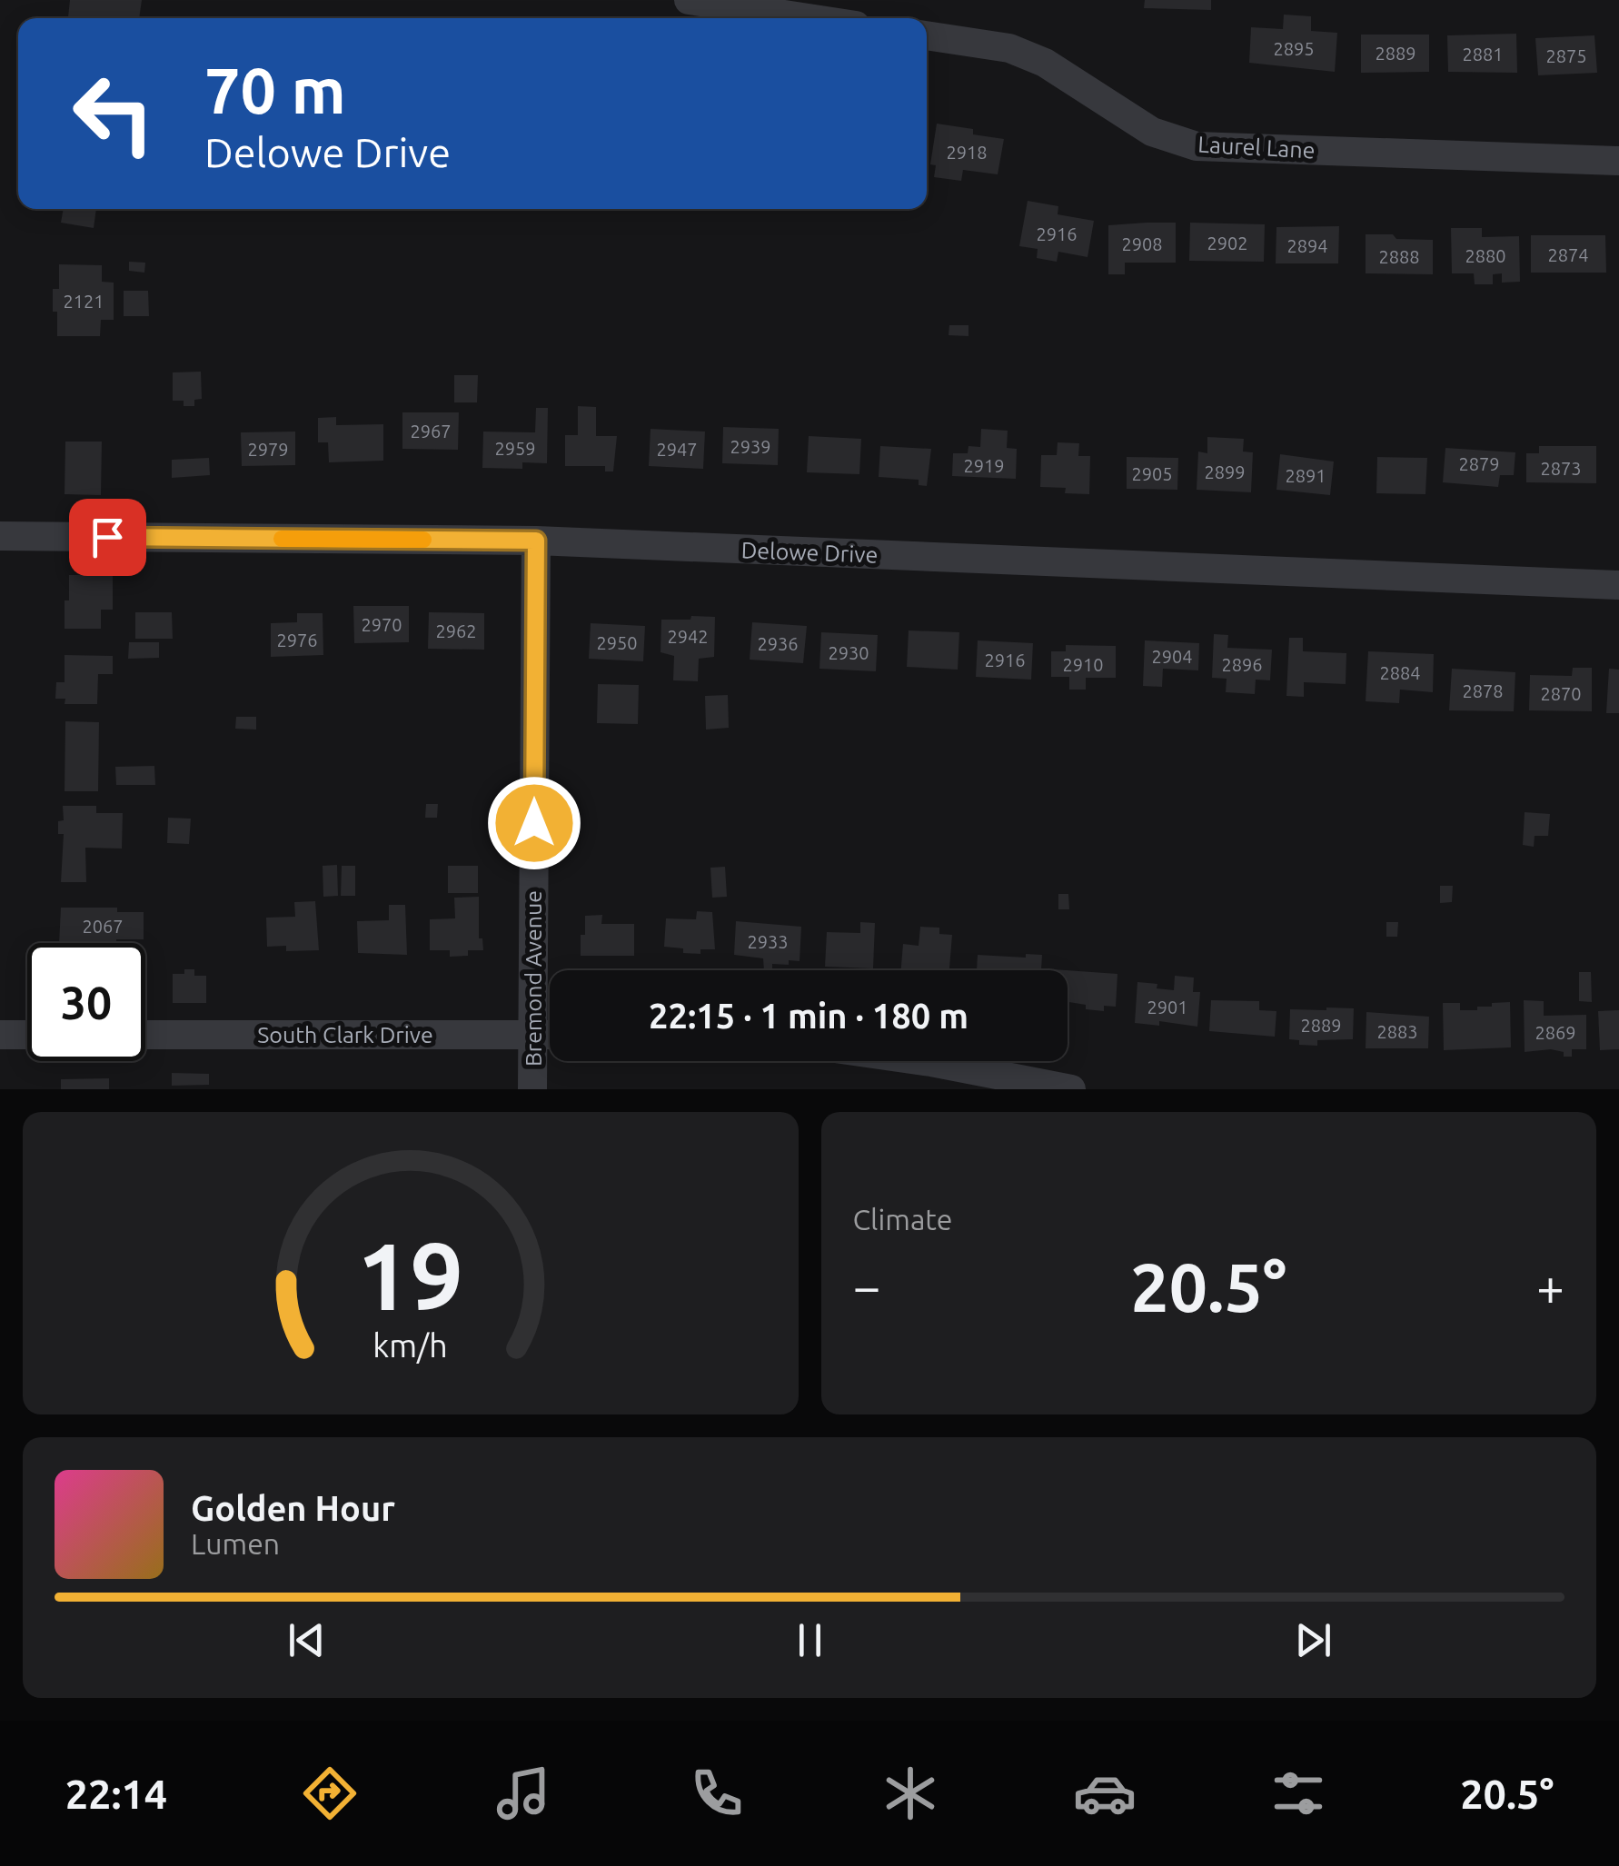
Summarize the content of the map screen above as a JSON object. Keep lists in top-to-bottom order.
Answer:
{
  "streets": {
    "street": [
      "Laurel Lane",
      "Delowe Drive",
      "Bremond Avenue",
      "South Clark Drive"
    ]
  },
  "crossings": [
    ["Delowe Drive", "Bremond Avenue"],
    ["Bremond Avenue", "South Clark Drive"]
  ],
  "house_numbers": [
    "2895",
    "2889",
    "2881",
    "2875",
    "2918",
    "2916",
    "2902",
    "2908",
    "2894",
    "2874",
    "2880",
    "2888",
    "2121",
    "2967",
    "2939",
    "2959",
    "2979",
    "2947",
    "2879",
    "2919",
    "2873",
    "2899",
    "2905",
    "2891",
    "2970",
    "2962",
    "2942",
    "2976",
    "2950",
    "2936",
    "2930",
    "2904",
    "2916",
    "2910",
    "2896",
    "2884",
    "2878",
    "2870",
    "2067",
    "2933",
    "2901",
    "2889",
    "2883",
    "2869"
  ],
  "page": {
    "turn": ["70 m", "Delowe Drive"],
    "limit": "30",
    "trip": "22:15 · 1 min · 180 m",
    "tile": "Climate",
    "heat": ["−", "20.5°", "+"],
    "song": ["Golden Hour", "Lumen"],
    "tabs": ["22:14", "20.5°"],
    "gauge": ["19", "km/h"]
  }
}
